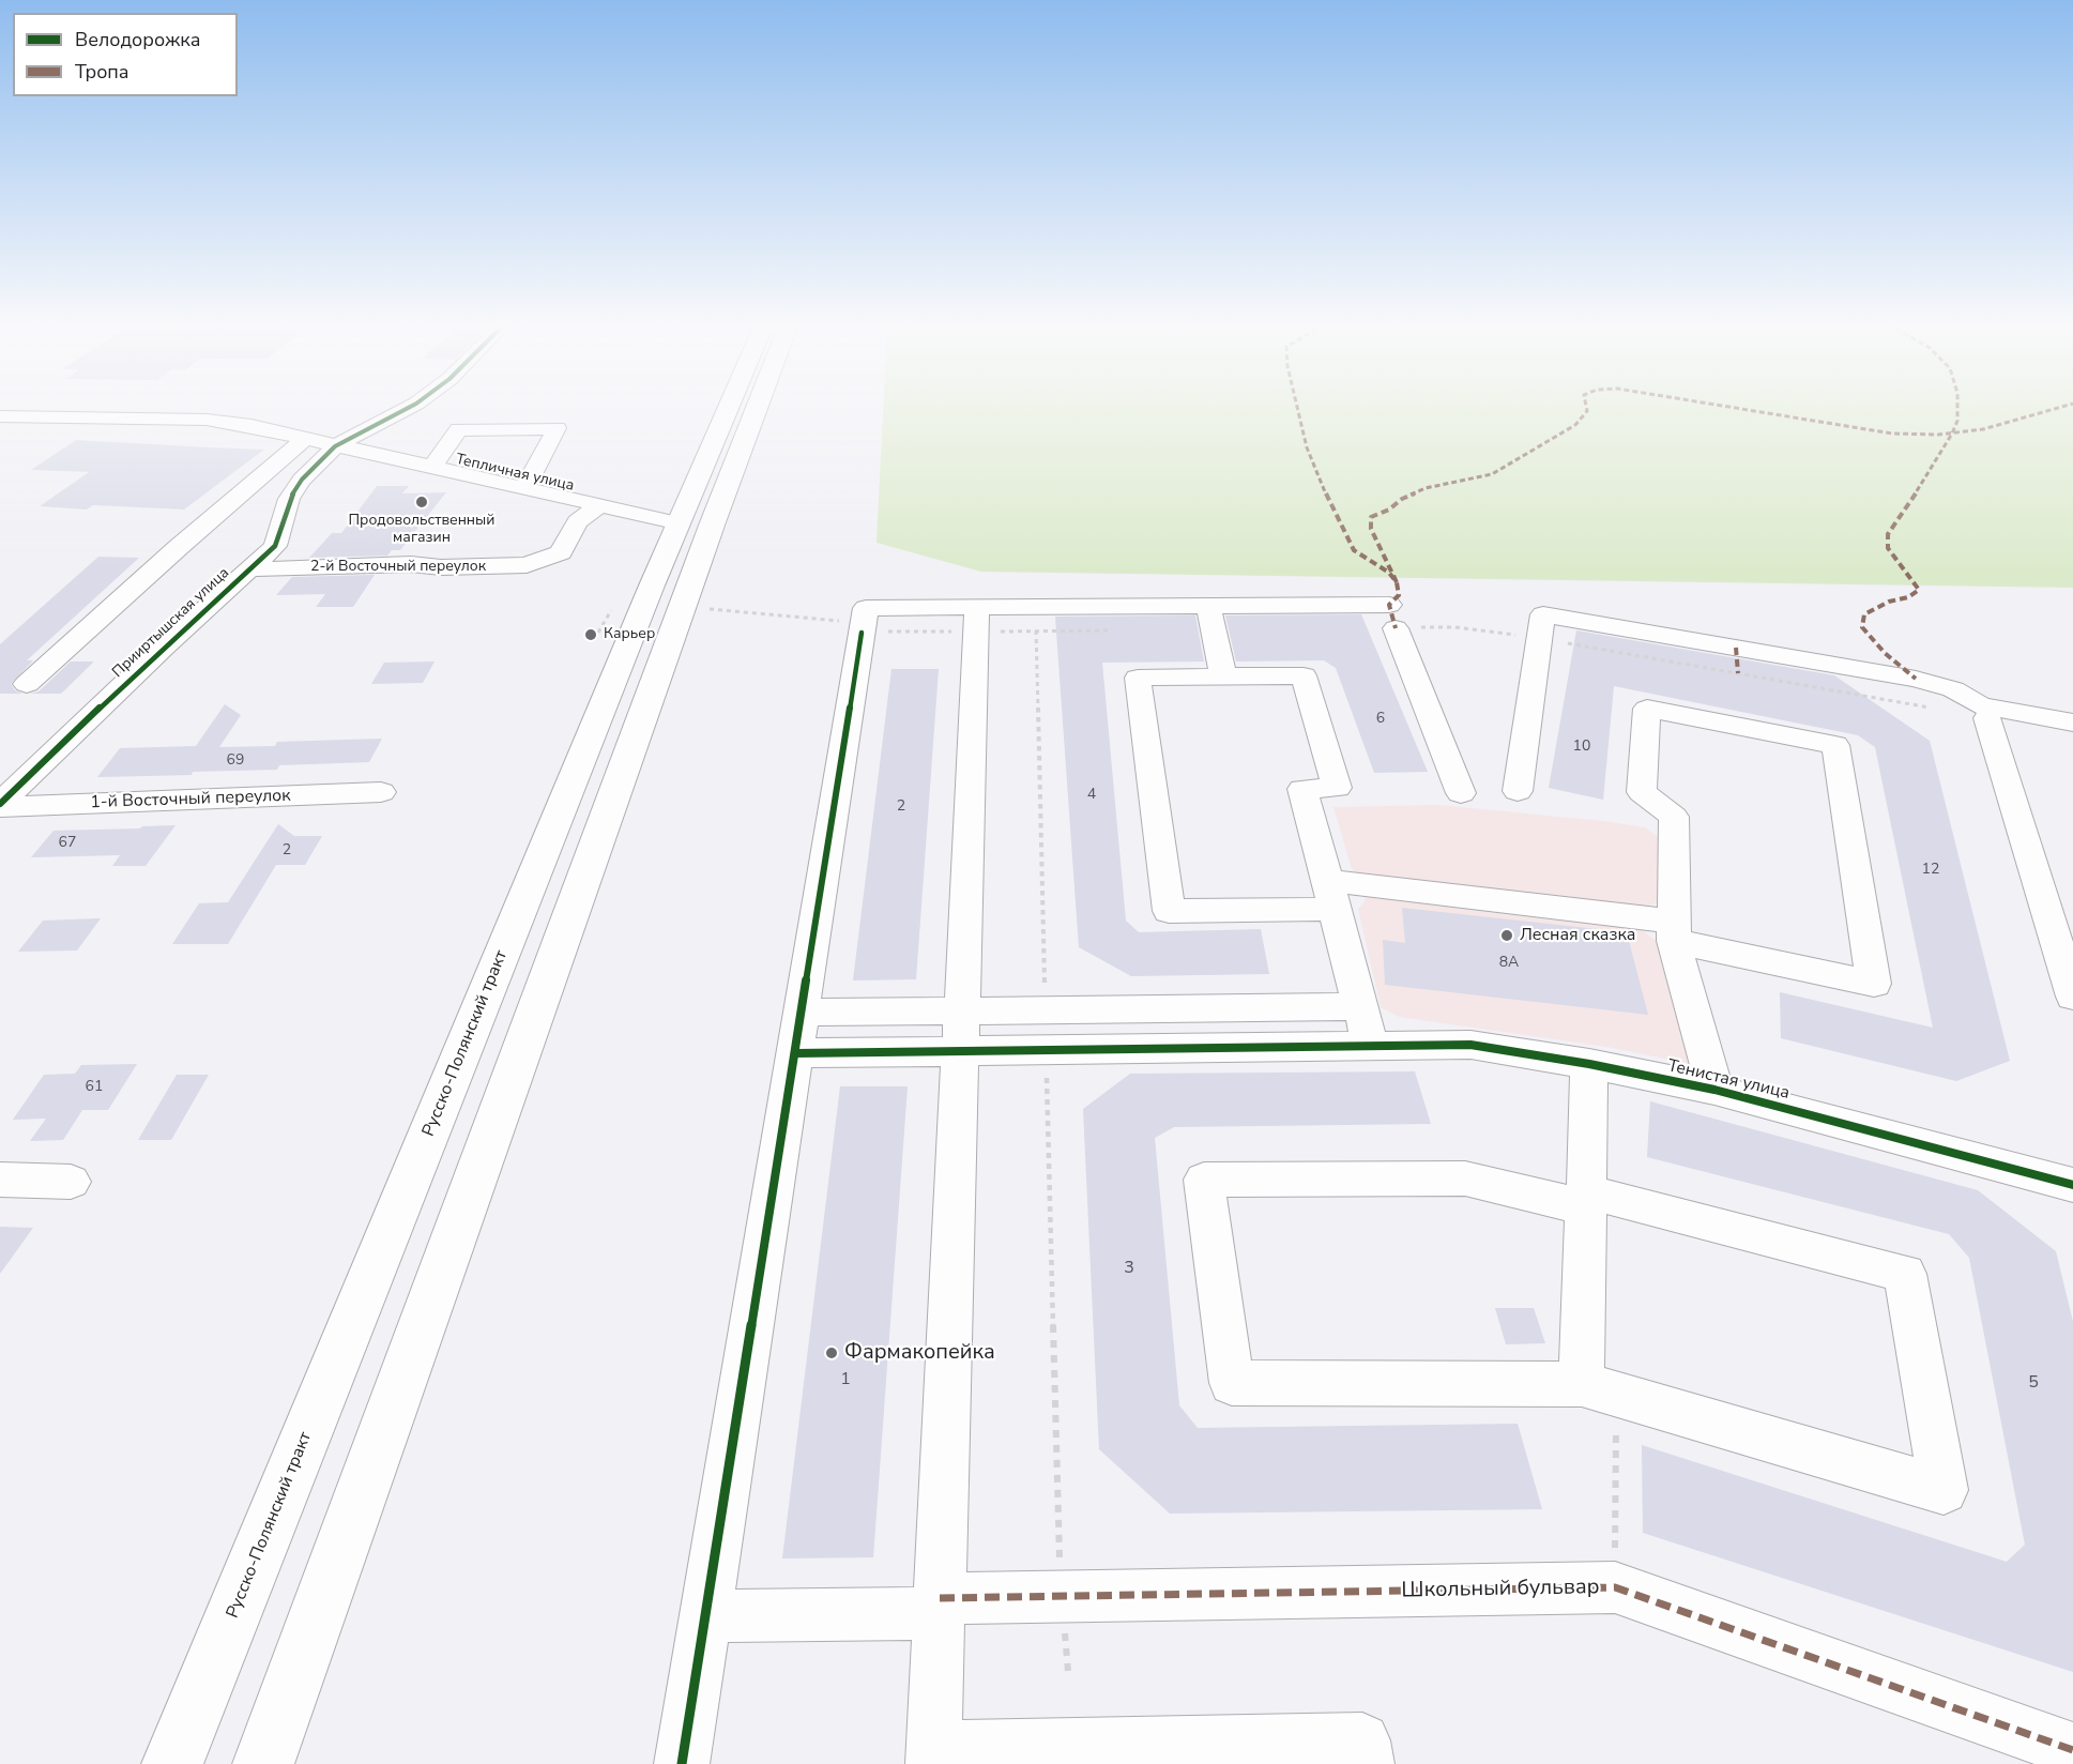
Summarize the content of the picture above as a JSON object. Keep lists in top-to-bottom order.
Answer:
{
  "streets": {
    "main road": ["Русско-Полянский тракт"],
    "street": [
      "Тепличная улица",
      "2-й Восточный переулок",
      "Прииртышская улица",
      "1-й Восточный переулок",
      "Тенистая улица",
      "Школьный бульвар"
    ]
  },
  "crossings": [
    ["Тепличная улица", "2-й Восточный переулок"],
    ["Тепличная улица", "Прииртышская улица"],
    ["Тепличная улица", "Русско-Полянский тракт"],
    ["2-й Восточный переулок", "Прииртышская улица"],
    ["Прииртышская улица", "1-й Восточный переулок"]
  ],
  "places": [
    "Продовольственный магазин",
    "Карьер",
    "Лесная сказка",
    "Фармакопейка"
  ],
  "house_numbers": [
    "6",
    "10",
    "69",
    "4",
    "2",
    "67",
    "2",
    "12",
    "8А",
    "61",
    "3",
    "1",
    "5"
  ],
  "legend": ["Велодорожка", "Тропа"]
}
